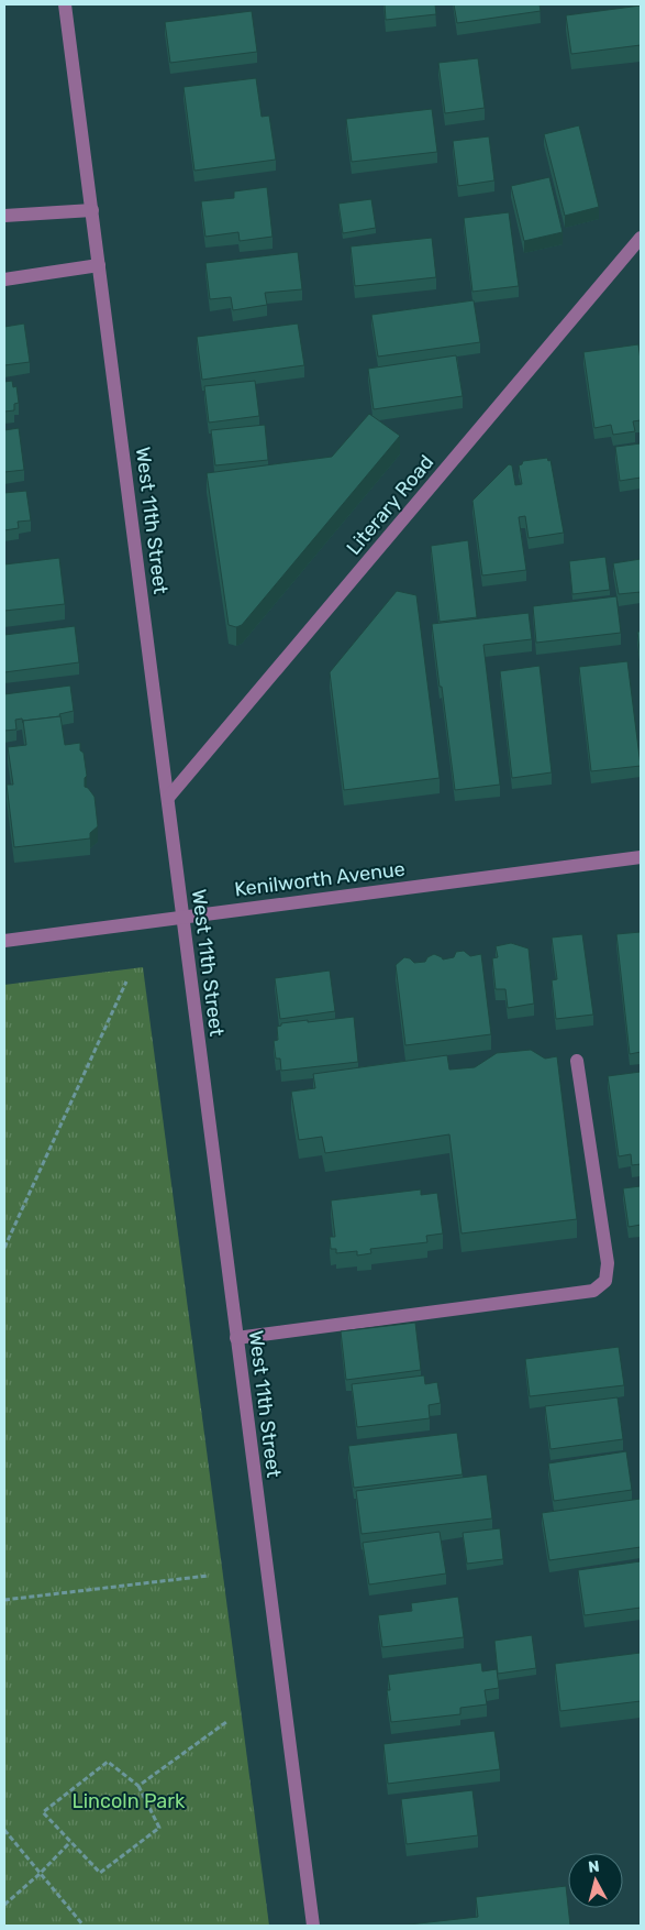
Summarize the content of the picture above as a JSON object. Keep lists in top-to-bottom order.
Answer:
{
  "streets": {
    "street": ["Literary Road", "West 11th Street", "Kenilworth Avenue"]
  },
  "crossings": [
    ["Literary Road", "West 11th Street"],
    ["West 11th Street", "Kenilworth Avenue"]
  ],
  "parks": ["Lincoln Park"],
  "north": "top"
}
